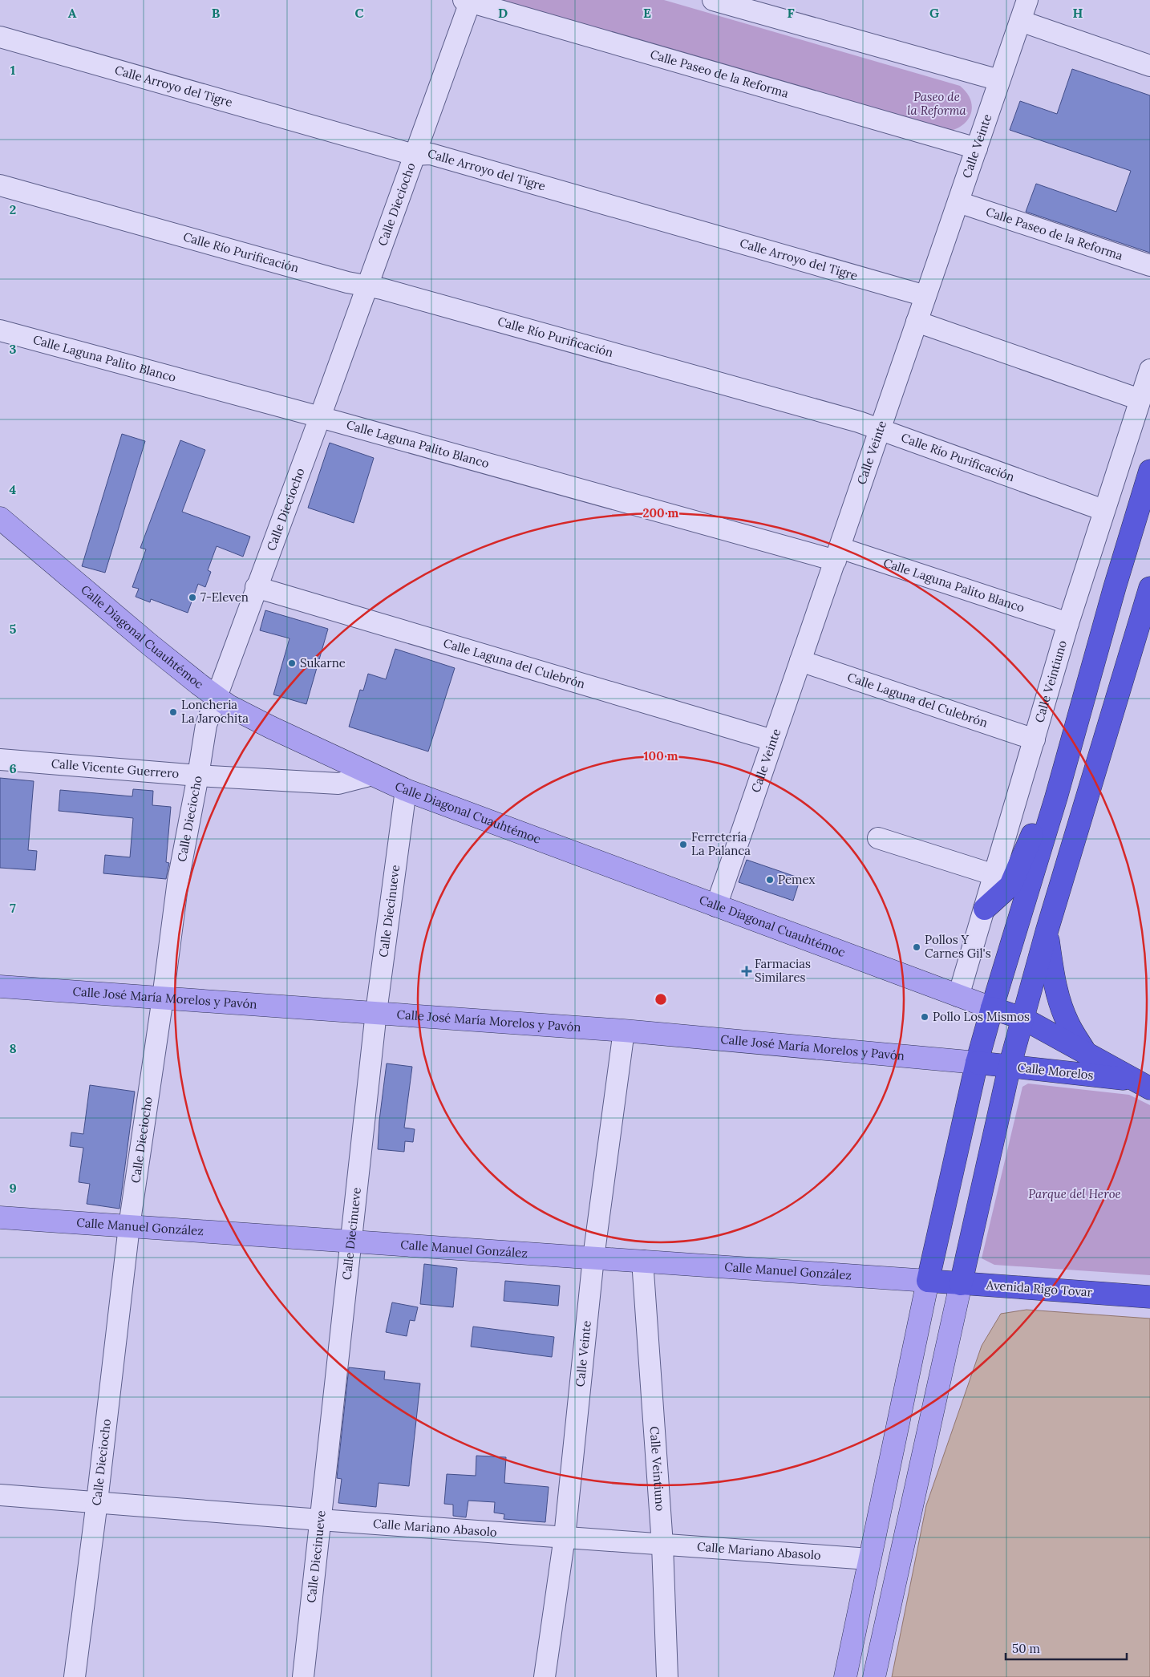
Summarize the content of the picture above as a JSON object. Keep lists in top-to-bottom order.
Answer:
{
  "streets": {
    "highway": ["Calle Morelos", "Avenida Rigo Tovar"],
    "main road": ["Calle Diagonal Cuauhtémoc", "Calle José María Morelos y Pavón", "Calle Manuel González"],
    "street": [
      "Calle Paseo de la Reforma",
      "Calle Arroyo del Tigre",
      "Calle Veinte",
      "Calle Dieciocho",
      "Calle Río Purificación",
      "Calle Laguna Palito Blanco",
      "Calle Laguna del Culebrón",
      "Calle Veintiuno",
      "Calle Vicente Guerrero",
      "Calle Diecinueve",
      "Calle Mariano Abasolo"
    ]
  },
  "crossings": [
    ["Calle Paseo de la Reforma", "Calle Veinte"],
    ["Calle Paseo de la Reforma", "Calle Dieciocho"],
    ["Calle Arroyo del Tigre", "Calle Veinte"],
    ["Calle Arroyo del Tigre", "Calle Dieciocho"],
    ["Calle Veinte", "Calle Río Purificación"],
    ["Calle Veinte", "Calle Laguna Palito Blanco"],
    ["Calle Veinte", "Calle Diagonal Cuauhtémoc"],
    ["Calle Veinte", "Calle Laguna del Culebrón"],
    ["Calle Veinte", "Calle José María Morelos y Pavón"],
    ["Calle Veinte", "Calle Manuel González"],
    ["Calle Veinte", "Calle Mariano Abasolo"],
    ["Calle Dieciocho", "Calle Río Purificación"],
    ["Calle Dieciocho", "Calle Laguna Palito Blanco"],
    ["Calle Dieciocho", "Calle Diagonal Cuauhtémoc"],
    ["Calle Dieciocho", "Calle Laguna del Culebrón"],
    ["Calle Dieciocho", "Calle Vicente Guerrero"],
    ["Calle Dieciocho", "Calle José María Morelos y Pavón"],
    ["Calle Dieciocho", "Calle Manuel González"],
    ["Calle Dieciocho", "Calle Mariano Abasolo"],
    ["Calle Río Purificación", "Calle Veintiuno"],
    ["Calle Laguna Palito Blanco", "Calle Veintiuno"],
    ["Calle Diagonal Cuauhtémoc", "Calle Veintiuno"],
    ["Calle Diagonal Cuauhtémoc", "Calle Vicente Guerrero"],
    ["Calle Diagonal Cuauhtémoc", "Calle Diecinueve"],
    ["Calle Laguna del Culebrón", "Calle Veintiuno"],
    ["Calle Veintiuno", "Calle Manuel González"],
    ["Calle Veintiuno", "Calle Mariano Abasolo"],
    ["Calle Diecinueve", "Calle José María Morelos y Pavón"],
    ["Calle Diecinueve", "Calle Manuel González"],
    ["Calle Diecinueve", "Calle Mariano Abasolo"],
    ["Calle José María Morelos y Pavón", "Calle Morelos"],
    ["Calle Manuel González", "Avenida Rigo Tovar"]
  ],
  "parks": ["Paseo de la Reforma", "Parque del Heroe"],
  "places": {
    "other": [
      "7-Eleven",
      "Sukarne",
      "Loncheria La Jarochita",
      "Ferretería La Palanca",
      "Pemex",
      "Pollos Y Carnes Gil's",
      "Pollo Los Mismos"
    ],
    "health": ["Farmacias Similares"]
  },
  "scale_bar": "50 m",
  "grid": {
    "columns": [
      "A",
      "B",
      "C",
      "D",
      "E",
      "F",
      "G",
      "H"
    ],
    "rows": [
      "1",
      "2",
      "3",
      "4",
      "5",
      "6",
      "7",
      "8",
      "9"
    ]
  },
  "rings": ["200 m", "100 m"]
}
